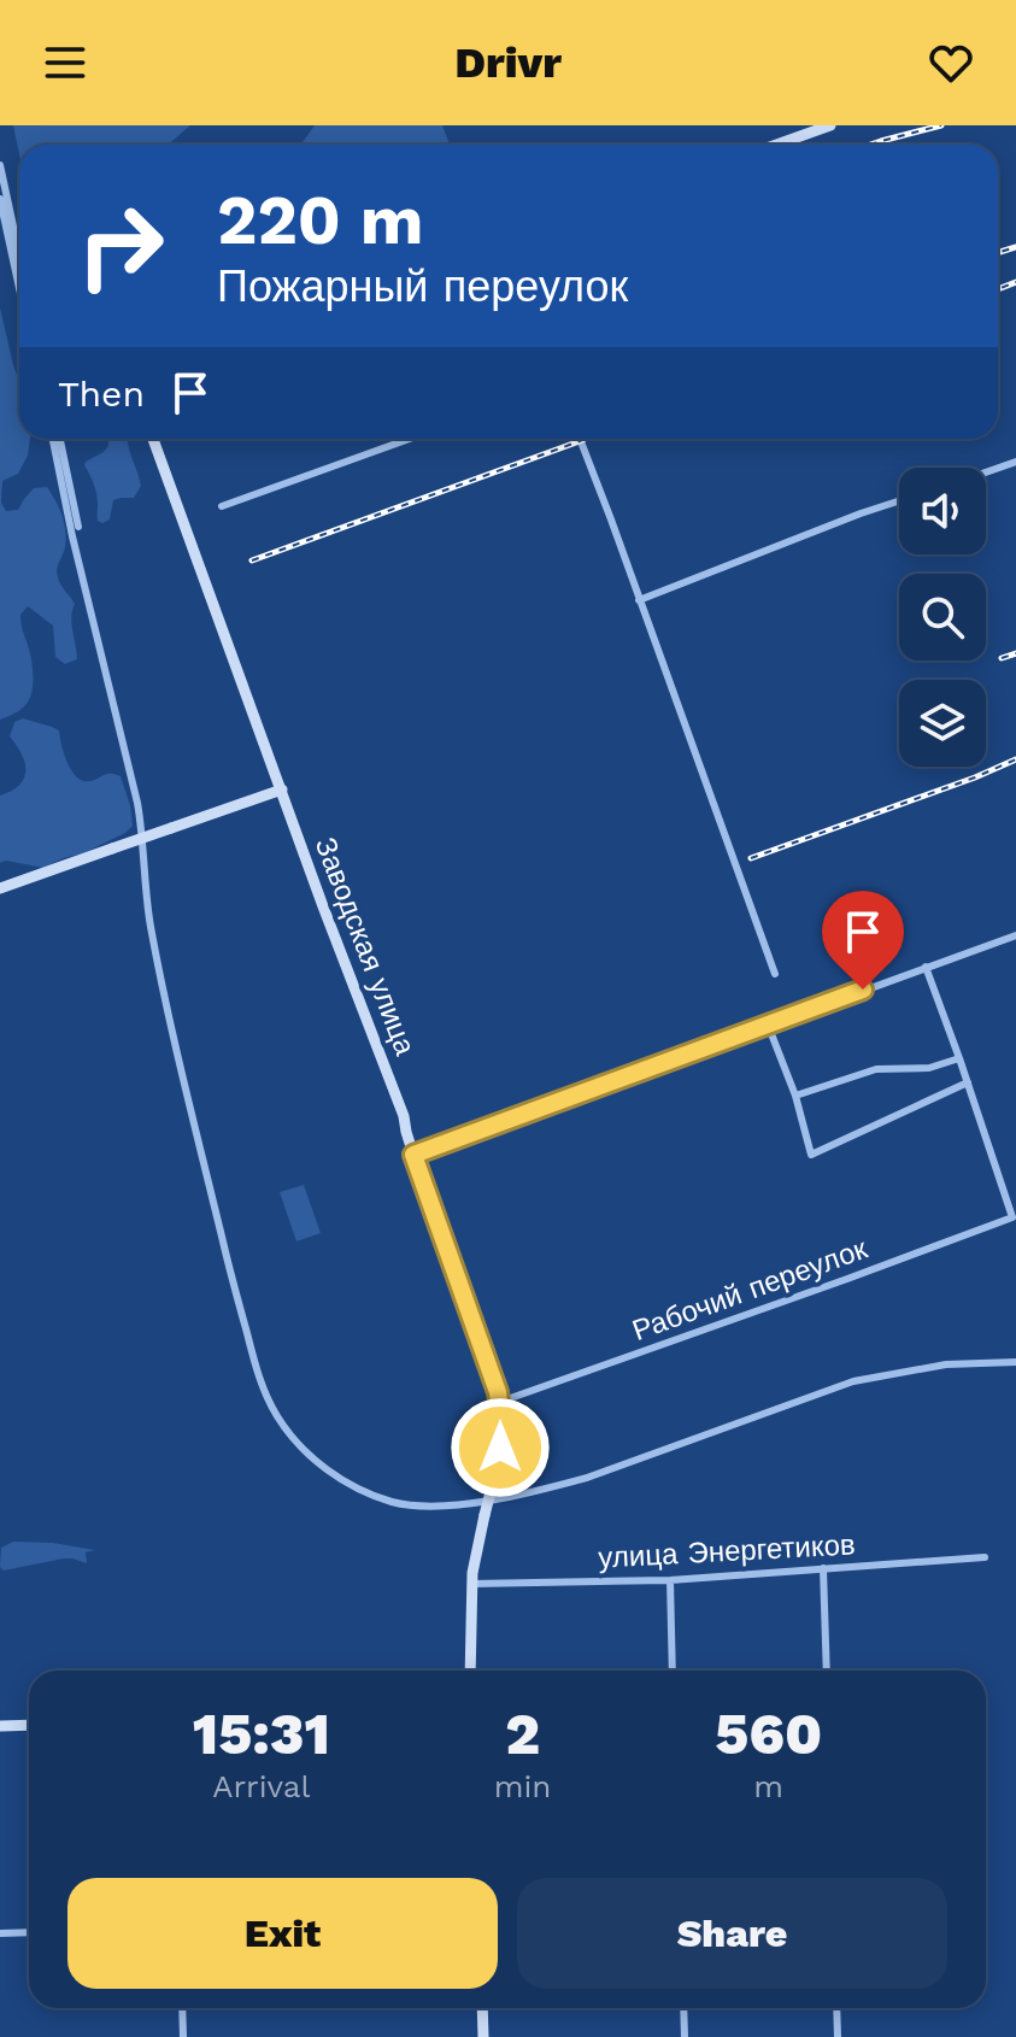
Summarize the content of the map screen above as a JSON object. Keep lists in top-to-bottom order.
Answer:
{
  "streets": {
    "street": ["Заводская улица", "Рабочий переулок", "улица Энергетиков"]
  },
  "crossings": [
    ["Заводская улица", "Рабочий переулок"],
    ["Заводская улица", "улица Энергетиков"]
  ],
  "page": {
    "header": "Drivr",
    "turn": ["220 m", "Пожарный переулок"],
    "then": "Then",
    "eta": [
      "15:31",
      "Arrival",
      "2",
      "min",
      "560",
      "m"
    ],
    "buttons": ["Exit", "Share"]
  }
}
